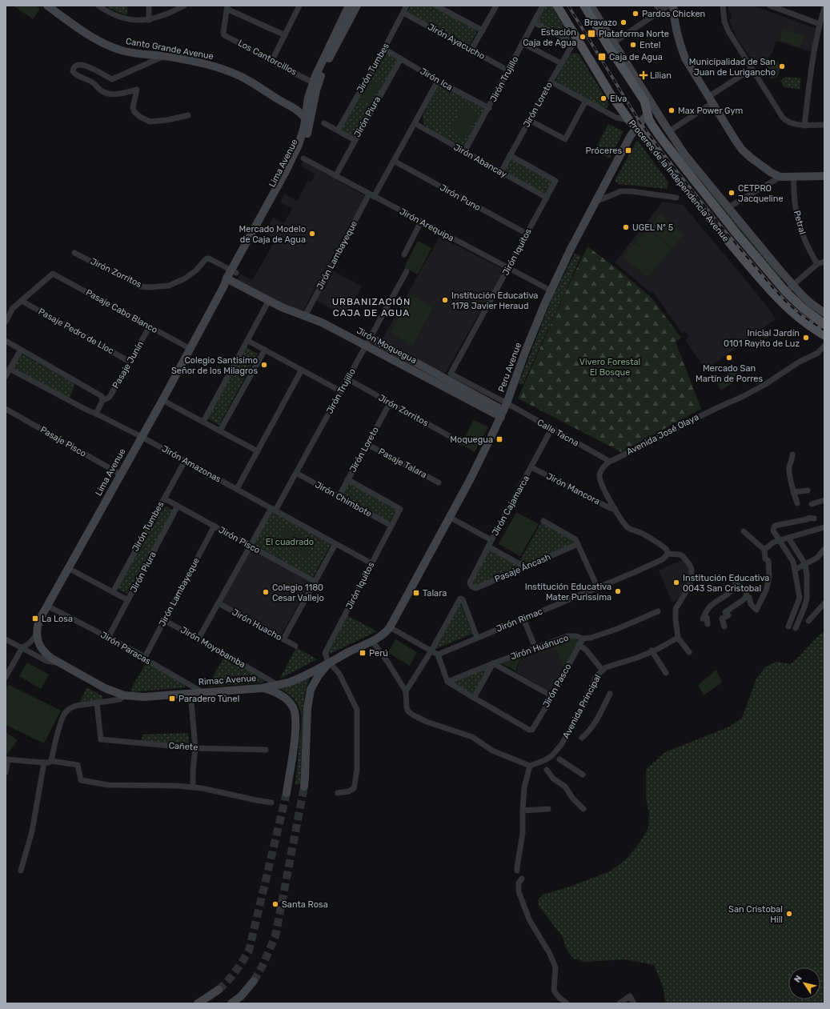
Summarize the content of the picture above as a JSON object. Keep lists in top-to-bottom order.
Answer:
{
  "streets": {
    "main road": [
      "Canto Grande Avenue",
      "Lima Avenue",
      "Proceres de la Independencia Avenue",
      "Jirón Moquegua",
      "Peru Avenue",
      "Rimac Avenue"
    ],
    "street": [
      "Jirón Ayacucho",
      "Los Cantorcillos",
      "Jirón Tumbes",
      "Jirón Ica",
      "Jirón Trujillo",
      "Jirón Loreto",
      "Jirón Piura",
      "Jirón Abancay",
      "Jirón Puno",
      "Petral",
      "Jirón Arequipa",
      "Jirón Iquitos",
      "Jirón Lambayeque",
      "Jirón Zorritos",
      "Pasaje Cabo Blanco",
      "Pasaje Pedro de Lloc",
      "Pasaje Junín",
      "Calle Tacna",
      "Avenida José Olaya",
      "Pasaje Pisco",
      "Pasaje Talara",
      "Jirón Amazonas",
      "Jirón Mancora",
      "Jirón Chimbote",
      "Jirón Cajamarca",
      "Jirón Pisco",
      "Pasaje Áncash",
      "Jirón Rimac",
      "Jirón Huacho",
      "Jirón Moyobamba",
      "Jirón Huánuco",
      "Jirón Paracas",
      "Jirón Pasco",
      "Avenida Principal",
      "Cañete"
    ]
  },
  "crossings": [
    ["Jirón Ayacucho", "Jirón Tumbes"],
    ["Jirón Ayacucho", "Jirón Trujillo"],
    ["Canto Grande Avenue", "Lima Avenue"],
    ["Los Cantorcillos", "Lima Avenue"],
    ["Jirón Tumbes", "Jirón Ica"],
    ["Jirón Tumbes", "Jirón Amazonas"],
    ["Jirón Tumbes", "Jirón Pisco"],
    ["Jirón Ica", "Jirón Trujillo"],
    ["Jirón Ica", "Jirón Piura"],
    ["Jirón Ica", "Jirón Lambayeque"],
    ["Jirón Trujillo", "Jirón Abancay"],
    ["Jirón Trujillo", "Jirón Zorritos"],
    ["Jirón Trujillo", "Jirón Moquegua"],
    ["Jirón Trujillo", "Jirón Amazonas"],
    ["Jirón Trujillo", "Jirón Chimbote"],
    ["Jirón Trujillo", "Jirón Pisco"],
    ["Jirón Trujillo", "Jirón Huacho"],
    ["Jirón Trujillo", "Jirón Moyobamba"],
    ["Jirón Loreto", "Jirón Abancay"],
    ["Jirón Loreto", "Proceres de la Independencia Avenue"],
    ["Jirón Loreto", "Jirón Iquitos"],
    ["Jirón Loreto", "Jirón Zorritos"],
    ["Jirón Loreto", "Pasaje Talara"],
    ["Jirón Loreto", "Jirón Chimbote"],
    ["Jirón Piura", "Jirón Arequipa"],
    ["Jirón Piura", "Jirón Pisco"],
    ["Jirón Piura", "Jirón Paracas"],
    ["Jirón Abancay", "Jirón Iquitos"],
    ["Jirón Abancay", "Jirón Lambayeque"],
    ["Lima Avenue", "Jirón Zorritos"],
    ["Lima Avenue", "Pasaje Cabo Blanco"],
    ["Lima Avenue", "Jirón Moquegua"],
    ["Lima Avenue", "Pasaje Pisco"],
    ["Lima Avenue", "Jirón Amazonas"],
    ["Lima Avenue", "Jirón Paracas"],
    ["Proceres de la Independencia Avenue", "Peru Avenue"],
    ["Jirón Puno", "Jirón Iquitos"],
    ["Jirón Puno", "Jirón Lambayeque"],
    ["Jirón Arequipa", "Jirón Iquitos"],
    ["Jirón Arequipa", "Jirón Lambayeque"],
    ["Jirón Arequipa", "Peru Avenue"],
    ["Jirón Iquitos", "Calle Tacna"],
    ["Jirón Iquitos", "Jirón Amazonas"],
    ["Jirón Iquitos", "Jirón Chimbote"],
    ["Jirón Iquitos", "Rimac Avenue"],
    ["Jirón Lambayeque", "Jirón Moquegua"],
    ["Jirón Lambayeque", "Jirón Pisco"],
    ["Jirón Lambayeque", "Jirón Moyobamba"],
    ["Jirón Lambayeque", "Jirón Paracas"],
    ["Pasaje Cabo Blanco", "Pasaje Pedro de Lloc"],
    ["Pasaje Cabo Blanco", "Pasaje Junín"],
    ["Pasaje Pedro de Lloc", "Pasaje Junín"],
    ["Jirón Moquegua", "Peru Avenue"],
    ["Jirón Moquegua", "Calle Tacna"],
    ["Pasaje Junín", "Jirón Amazonas"],
    ["Peru Avenue", "Calle Tacna"],
    ["Peru Avenue", "Rimac Avenue"],
    ["Calle Tacna", "Avenida José Olaya"],
    ["Calle Tacna", "Jirón Cajamarca"],
    ["Jirón Mancora", "Jirón Cajamarca"],
    ["Jirón Cajamarca", "Pasaje Áncash"],
    ["Jirón Moyobamba", "Rimac Avenue"],
    ["Jirón Huánuco", "Jirón Pasco"],
    ["Jirón Paracas", "Rimac Avenue"]
  ],
  "districts": ["URBANIZACIÓN CAJA DE AGUA"],
  "parks": ["Vivero Forestal El Bosque", "El cuadrado"],
  "places": {
    "other": [
      "Pardos Chicken",
      "Bravazo",
      "Estación Caja de Agua",
      "Entel",
      "Municipalidad de San Juan de Lurigancho",
      "Elva",
      "Max Power Gym",
      "CETPRO Jacqueline",
      "UGEL Nº 5",
      "Mercado Modelo de Caja de Agua",
      "Institución Educativa 1178 Javier Heraud",
      "Inicial Jardín 0101 Rayito de Luz",
      "Mercado San Martín de Porres",
      "Colegio Santisimo Señor de los Milagros",
      "Institución Educativa 0043 San Cristobal",
      "Institución Educativa Mater Purissima",
      "Colegio 1180 Cesar Vallejo",
      "Santa Rosa",
      "San Cristobal Hill"
    ],
    "transit": [
      "Plataforma Norte",
      "Caja de Agua",
      "Próceres",
      "Moquegua",
      "Talara",
      "La Losa",
      "Perú",
      "Paradero Túnel"
    ],
    "health": ["Lilian"]
  },
  "north": "top left"
}
